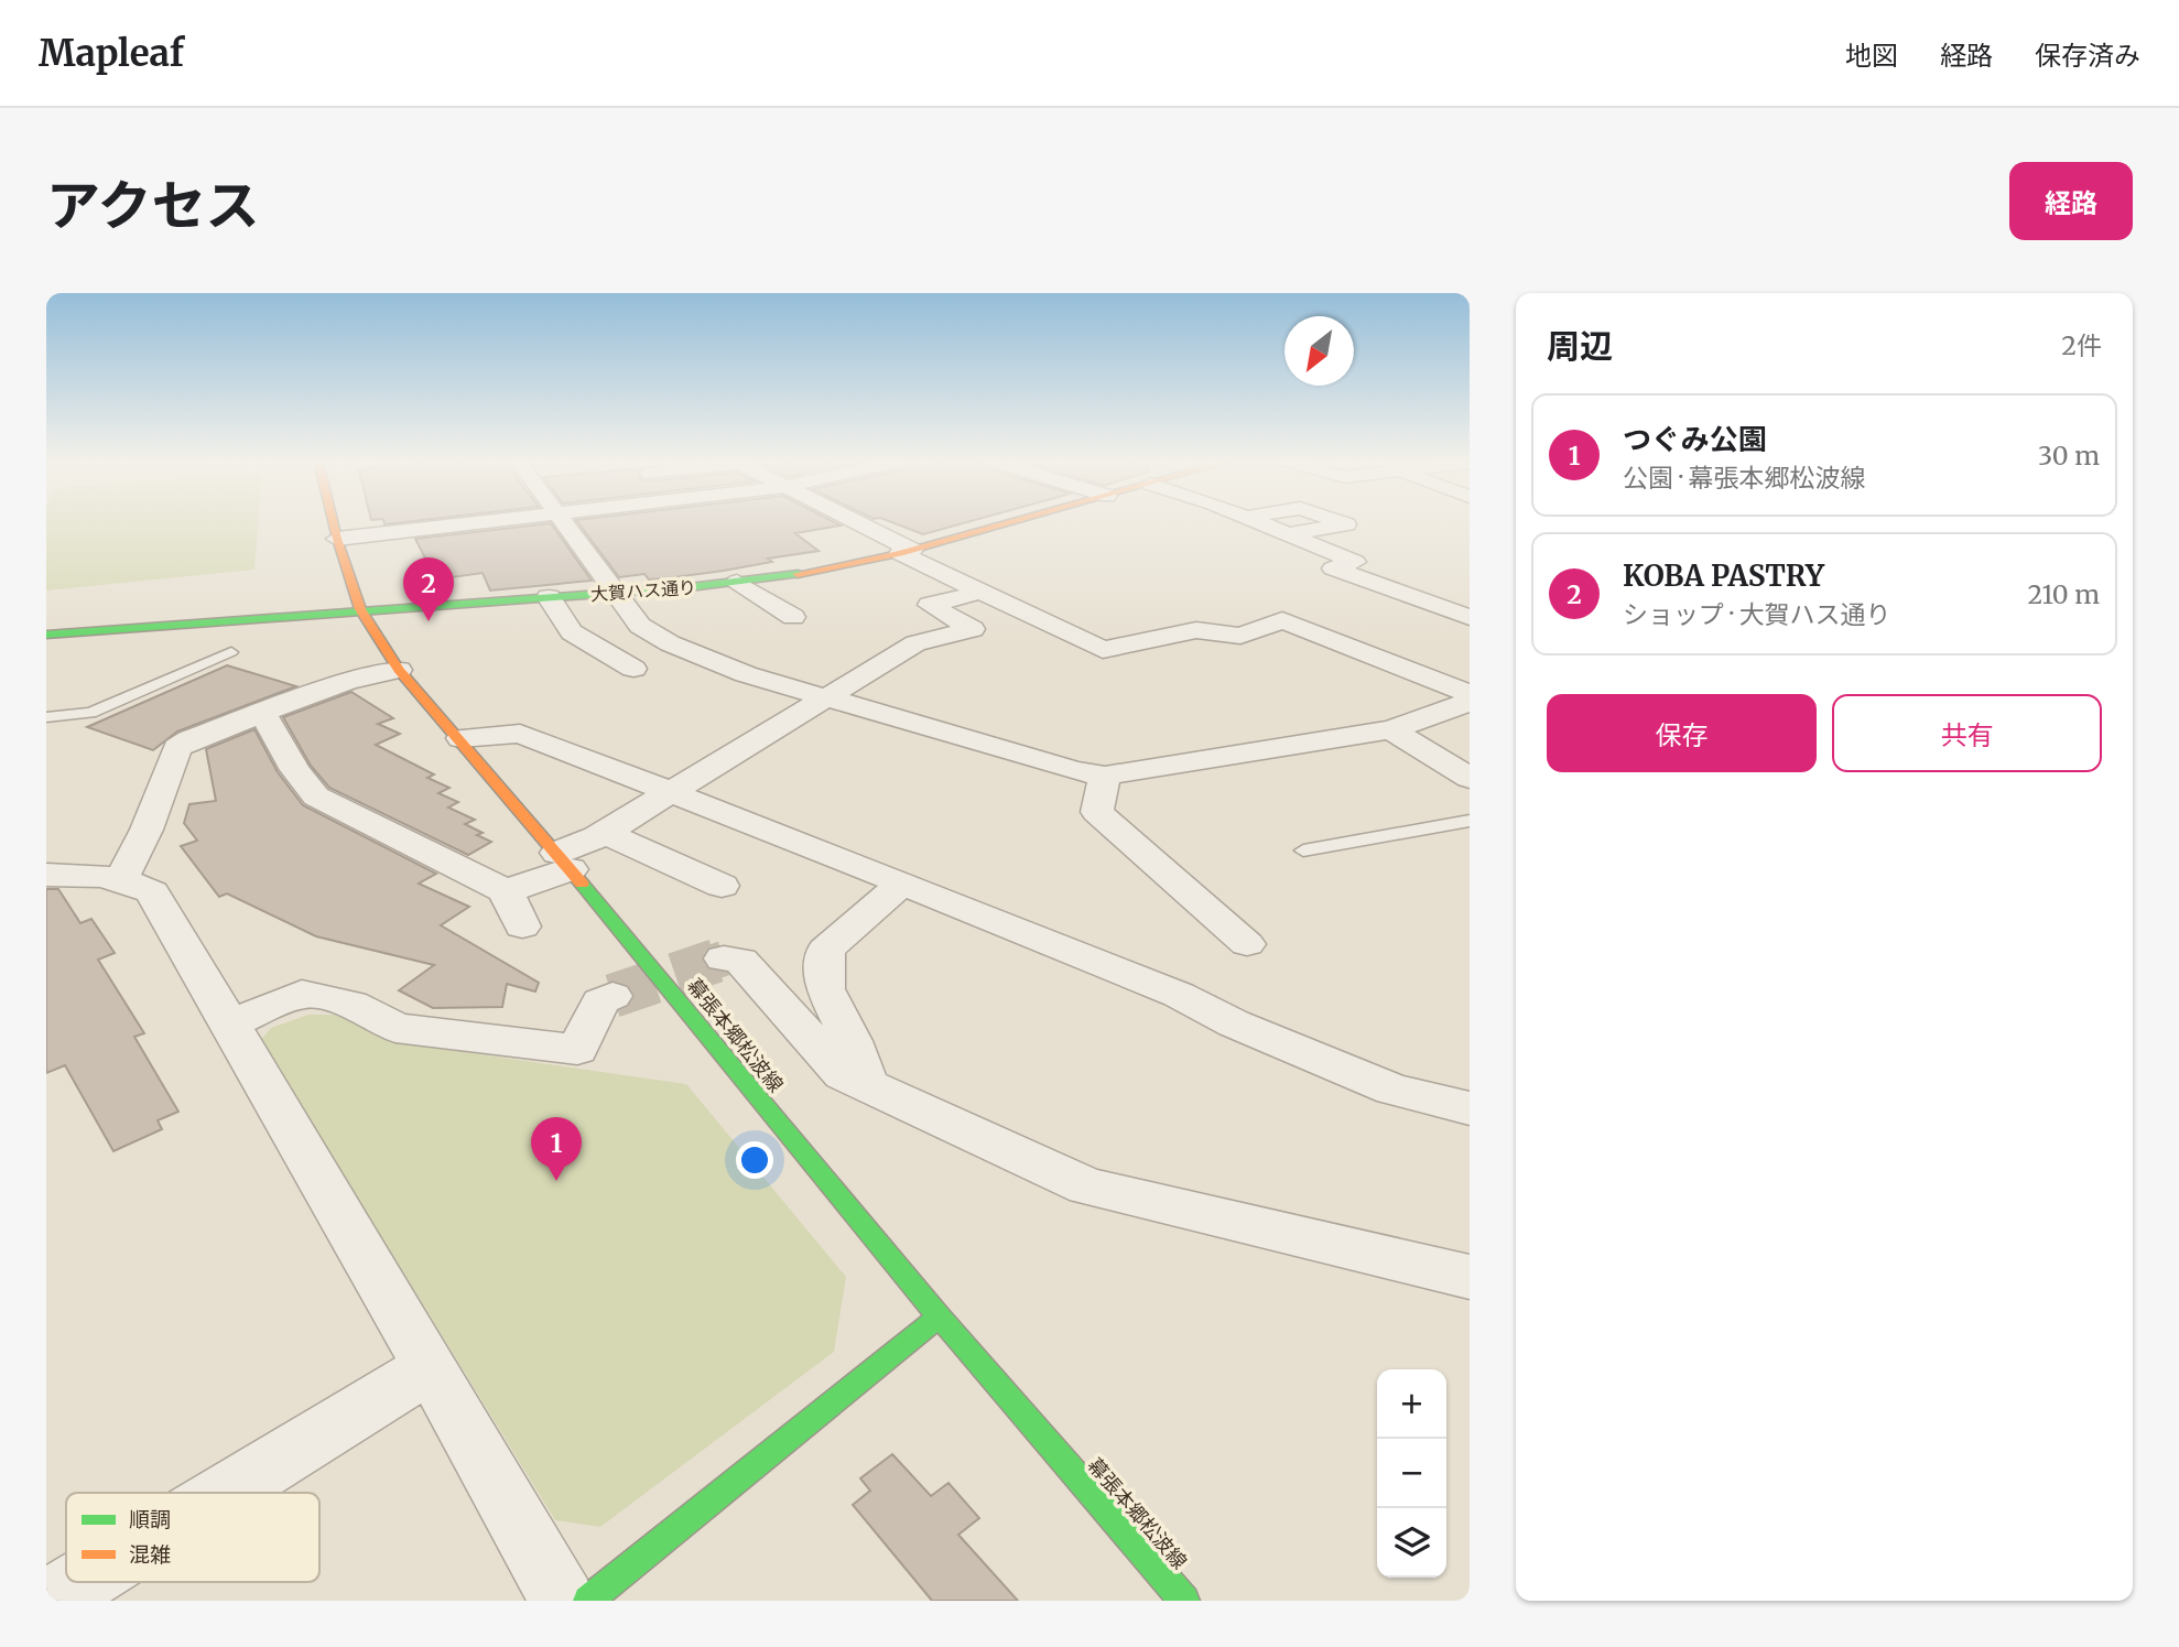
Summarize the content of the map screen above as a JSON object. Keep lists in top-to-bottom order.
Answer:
{
  "streets": {
    "street": ["大賀ハス通り", "幕張本郷松波線"]
  },
  "crossings": [
    ["大賀ハス通り", "幕張本郷松波線"]
  ],
  "legend": ["順調", "混雑"],
  "north": "bottom left",
  "page": {
    "header": "Mapleaf",
    "nav": ["地図", "経路", "保存済み"],
    "title": "アクセス",
    "buttons": [
      "経路",
      ["保存", "共有"]
    ],
    "heading": ["周辺", "2件"],
    "list": [
      {
        "mark": "1",
        "name": "つぐみ公園",
        "note": "公園 · 幕張本郷松波線",
        "value": "30 m"
      },
      {
        "mark": "2",
        "name": "KOBA PASTRY",
        "note": "ショップ · 大賀ハス通り",
        "value": "210 m"
      }
    ],
    "pins": ["2", "1"],
    "map_buttons": ["+", "−"]
  }
}
